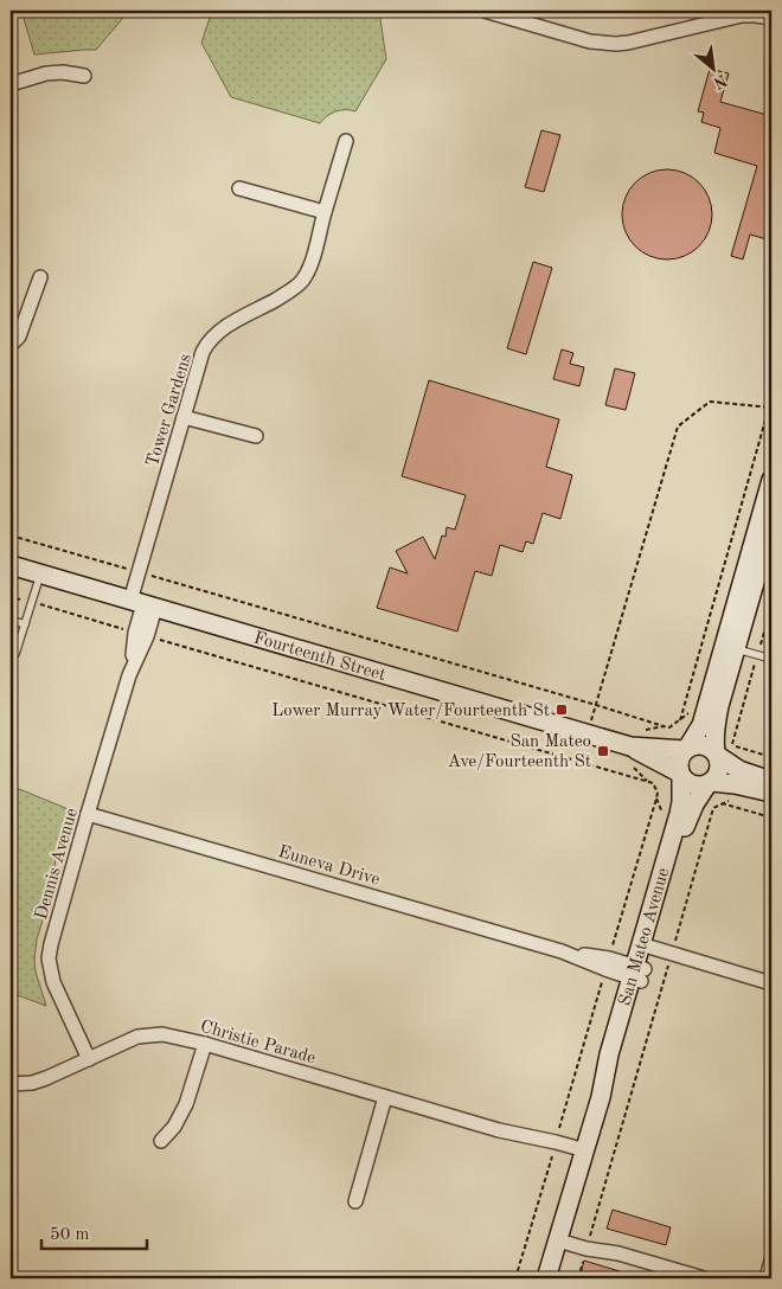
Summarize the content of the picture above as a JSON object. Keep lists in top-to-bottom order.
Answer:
{
  "streets": {
    "street": [
      "Tower Gardens",
      "Fourteenth Street",
      "Dennis Avenue",
      "Euneva Drive",
      "San Mateo Avenue",
      "Christie Parade"
    ]
  },
  "crossings": [
    ["Tower Gardens", "Fourteenth Street"],
    ["Tower Gardens", "Dennis Avenue"],
    ["Fourteenth Street", "Dennis Avenue"],
    ["Fourteenth Street", "San Mateo Avenue"],
    ["Dennis Avenue", "Euneva Drive"],
    ["Dennis Avenue", "Christie Parade"],
    ["Euneva Drive", "San Mateo Avenue"],
    ["San Mateo Avenue", "Christie Parade"]
  ],
  "places": {
    "transit": ["Lower Murray Water/Fourteenth St", "San Mateo Ave/Fourteenth St"]
  },
  "scale_bar": "50 m",
  "north": "bottom right"
}
